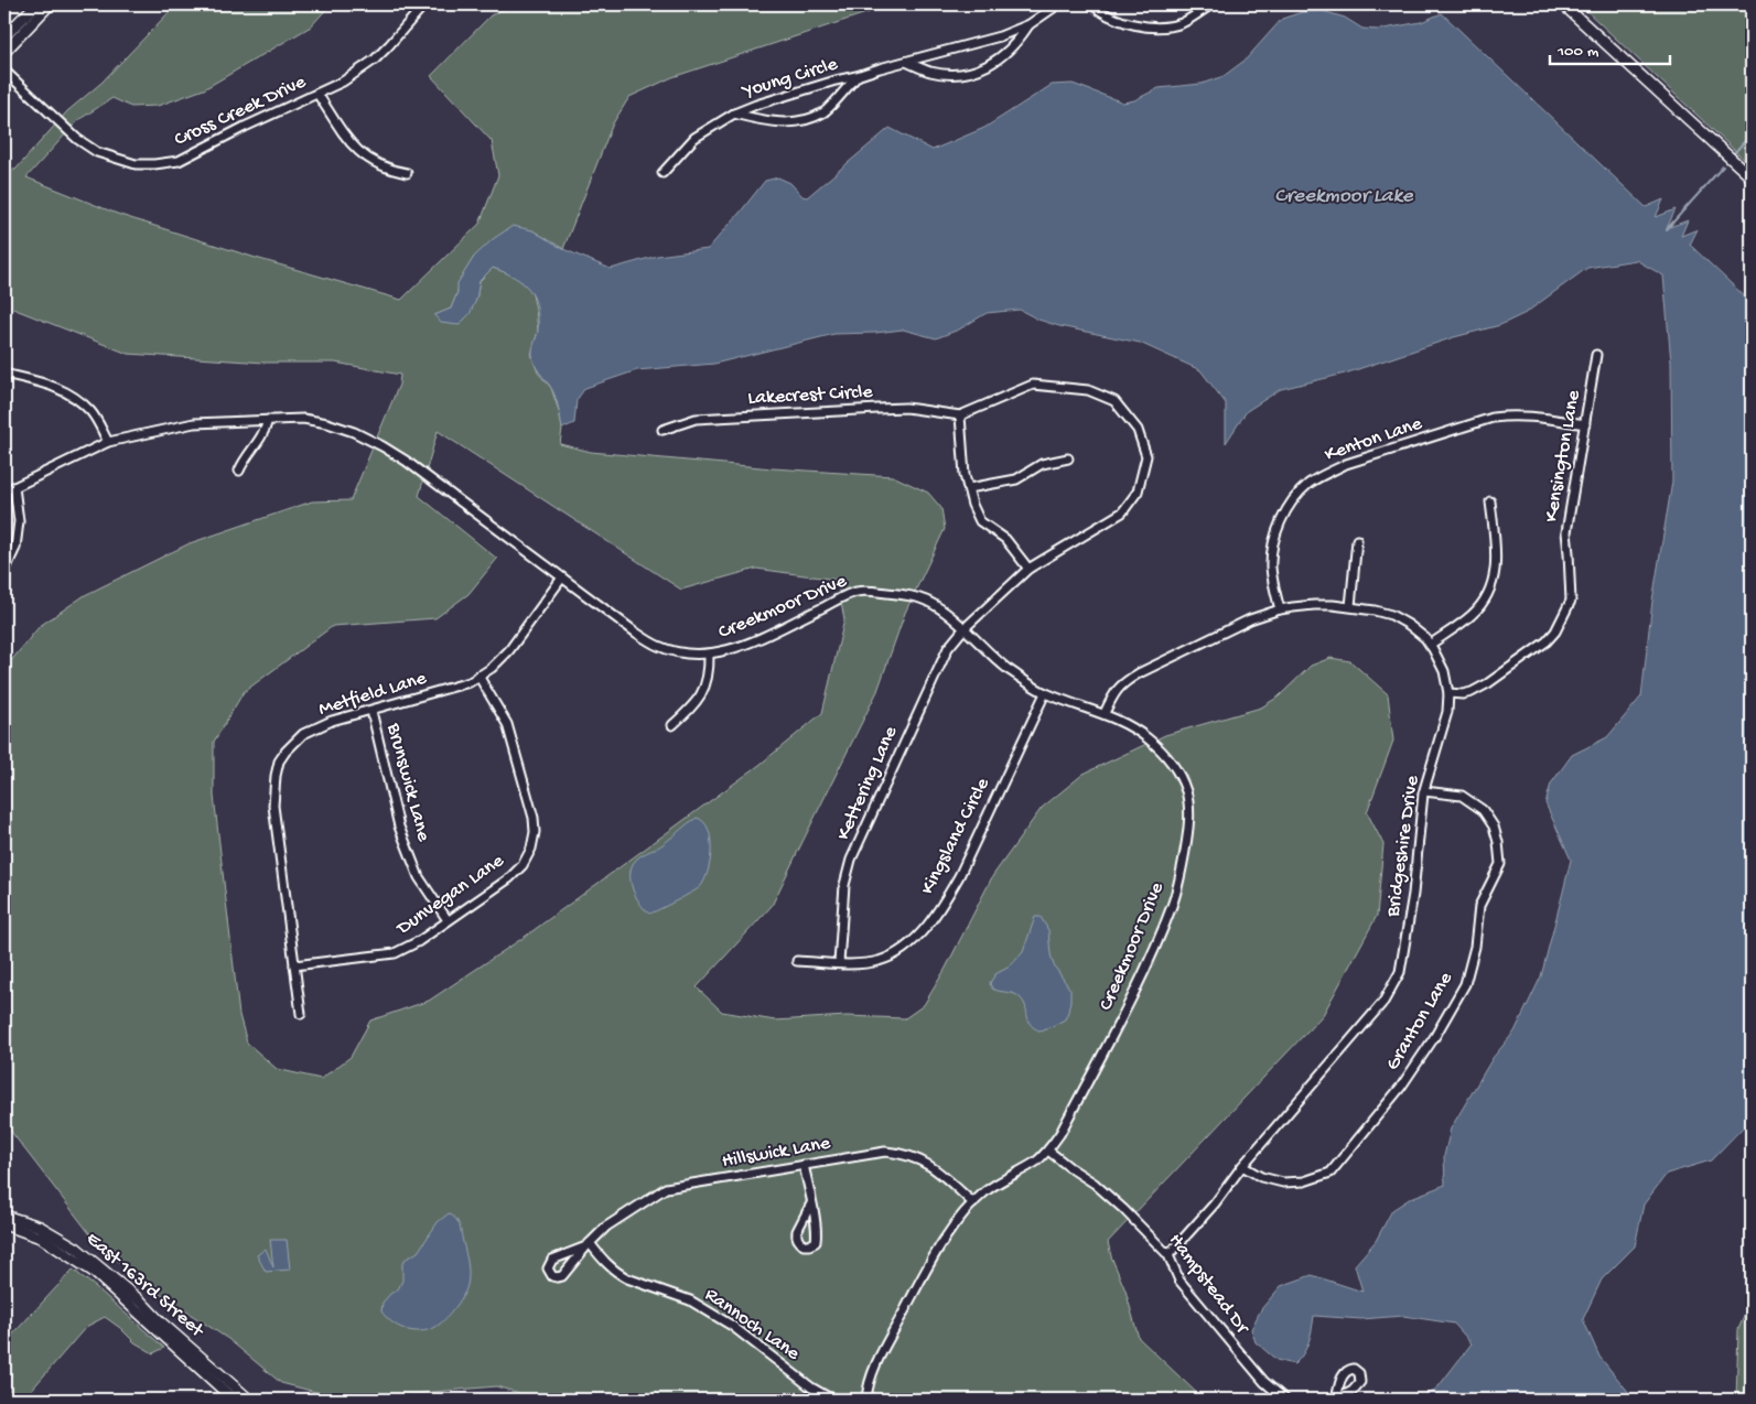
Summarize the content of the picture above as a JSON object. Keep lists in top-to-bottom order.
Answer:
{
  "streets": {
    "street": [
      "Young Circle",
      "Cross Creek Drive",
      "Lakecrest Circle",
      "Kenton Lane",
      "Kensington Lane",
      "Creekmoor Drive",
      "Metfield Lane",
      "Brunswick Lane",
      "Kettering Lane",
      "Kingsland Circle",
      "Bridgeshire Drive",
      "Dunvegan Lane",
      "Granton Lane",
      "Hillswick Lane",
      "Hampstead Dr",
      "East 163rd Street",
      "Rannoch Lane"
    ]
  },
  "crossings": [
    ["Kenton Lane", "Kensington Lane"],
    ["Kenton Lane", "Bridgeshire Drive"],
    ["Kensington Lane", "Bridgeshire Drive"],
    ["Creekmoor Drive", "Metfield Lane"],
    ["Creekmoor Drive", "Kettering Lane"],
    ["Creekmoor Drive", "Kingsland Circle"],
    ["Creekmoor Drive", "Bridgeshire Drive"],
    ["Creekmoor Drive", "Hillswick Lane"],
    ["Creekmoor Drive", "Hampstead Dr"],
    ["Metfield Lane", "Brunswick Lane"],
    ["Metfield Lane", "Dunvegan Lane"],
    ["Brunswick Lane", "Dunvegan Lane"],
    ["Kettering Lane", "Kingsland Circle"],
    ["Bridgeshire Drive", "Granton Lane"],
    ["Bridgeshire Drive", "Hampstead Dr"],
    ["Hillswick Lane", "Rannoch Lane"]
  ],
  "water": ["Creekmoor Lake"],
  "scale_bar": "100 m"
}
